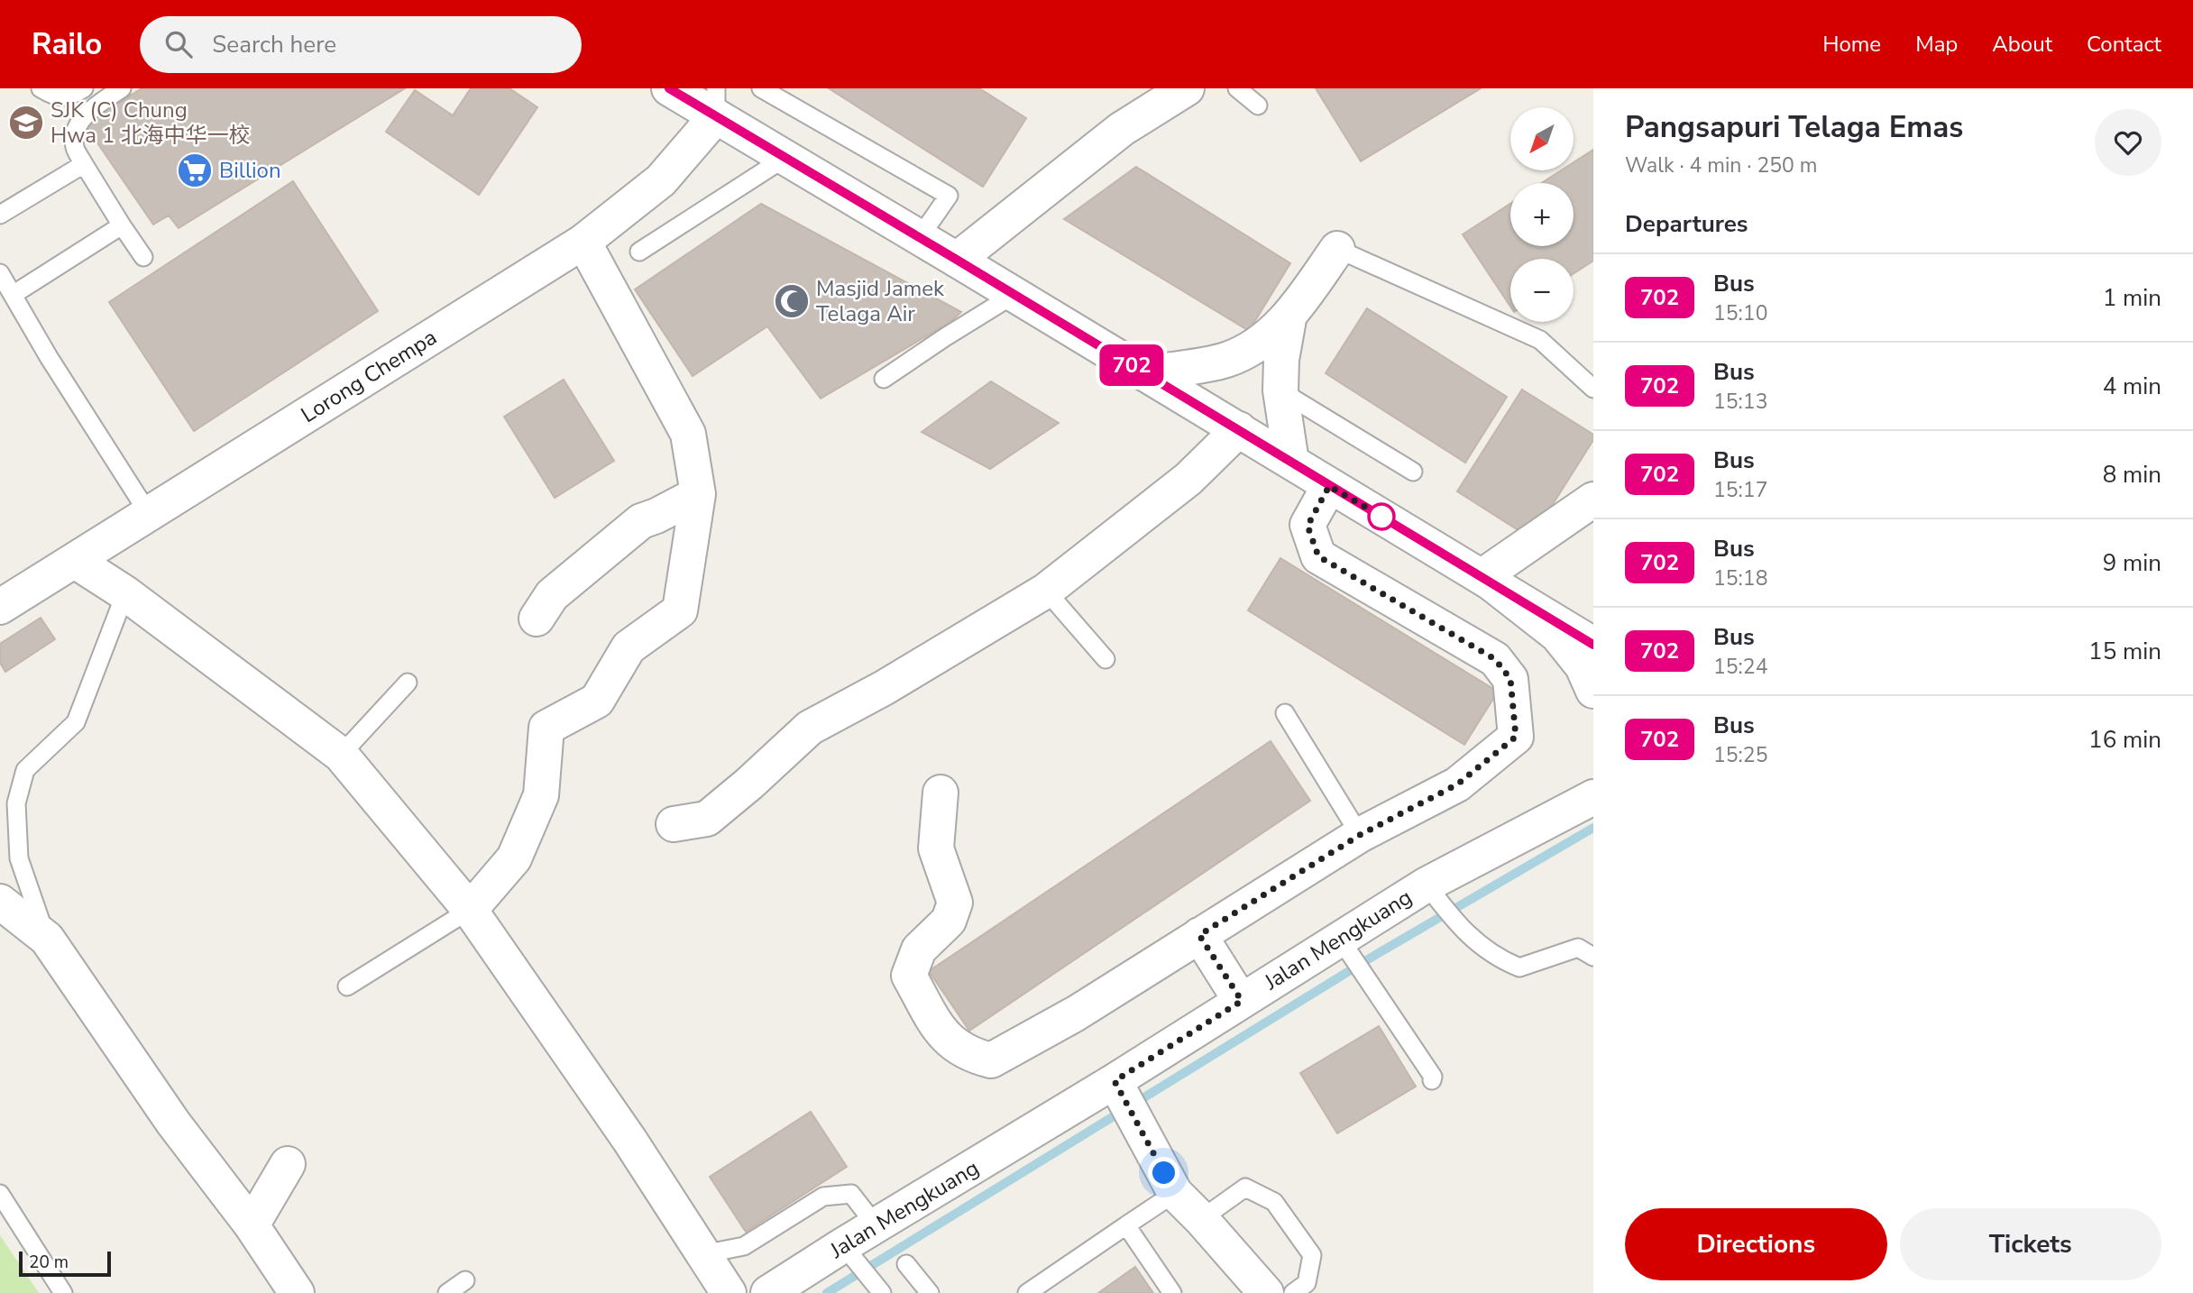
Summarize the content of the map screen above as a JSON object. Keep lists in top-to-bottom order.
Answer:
{
  "streets": {
    "street": ["Lorong Chempa", "Jalan Mengkuang"]
  },
  "places": {
    "school or university": ["SJK (C) Chung Hwa 1 北海中华一校"],
    "supermarket": ["Billion"],
    "mosque": ["Masjid Jamek Telaga Air"]
  },
  "lines": ["bus line 702"],
  "scale_bar": "20 m",
  "north": "bottom left",
  "page": {
    "header": "Railo",
    "search": "Search here",
    "nav": [
      "Home",
      "Map",
      "About",
      "Contact"
    ],
    "on_map": "702",
    "heading": [
      ["Pangsapuri Telaga Emas", "Walk · 4 min · 250 m"],
      "Departures"
    ],
    "map_buttons": ["+", "−"],
    "list": [
      {
        "mark": "702",
        "name": "Bus",
        "note": "15:10",
        "value": "1 min"
      },
      {
        "mark": "702",
        "name": "Bus",
        "note": "15:13",
        "value": "4 min"
      },
      {
        "mark": "702",
        "name": "Bus",
        "note": "15:17",
        "value": "8 min"
      },
      {
        "mark": "702",
        "name": "Bus",
        "note": "15:18",
        "value": "9 min"
      },
      {
        "mark": "702",
        "name": "Bus",
        "note": "15:24",
        "value": "15 min"
      },
      {
        "mark": "702",
        "name": "Bus",
        "note": "15:25",
        "value": "16 min"
      }
    ],
    "buttons": ["Directions", "Tickets"],
    "scale": "20 m"
  }
}
